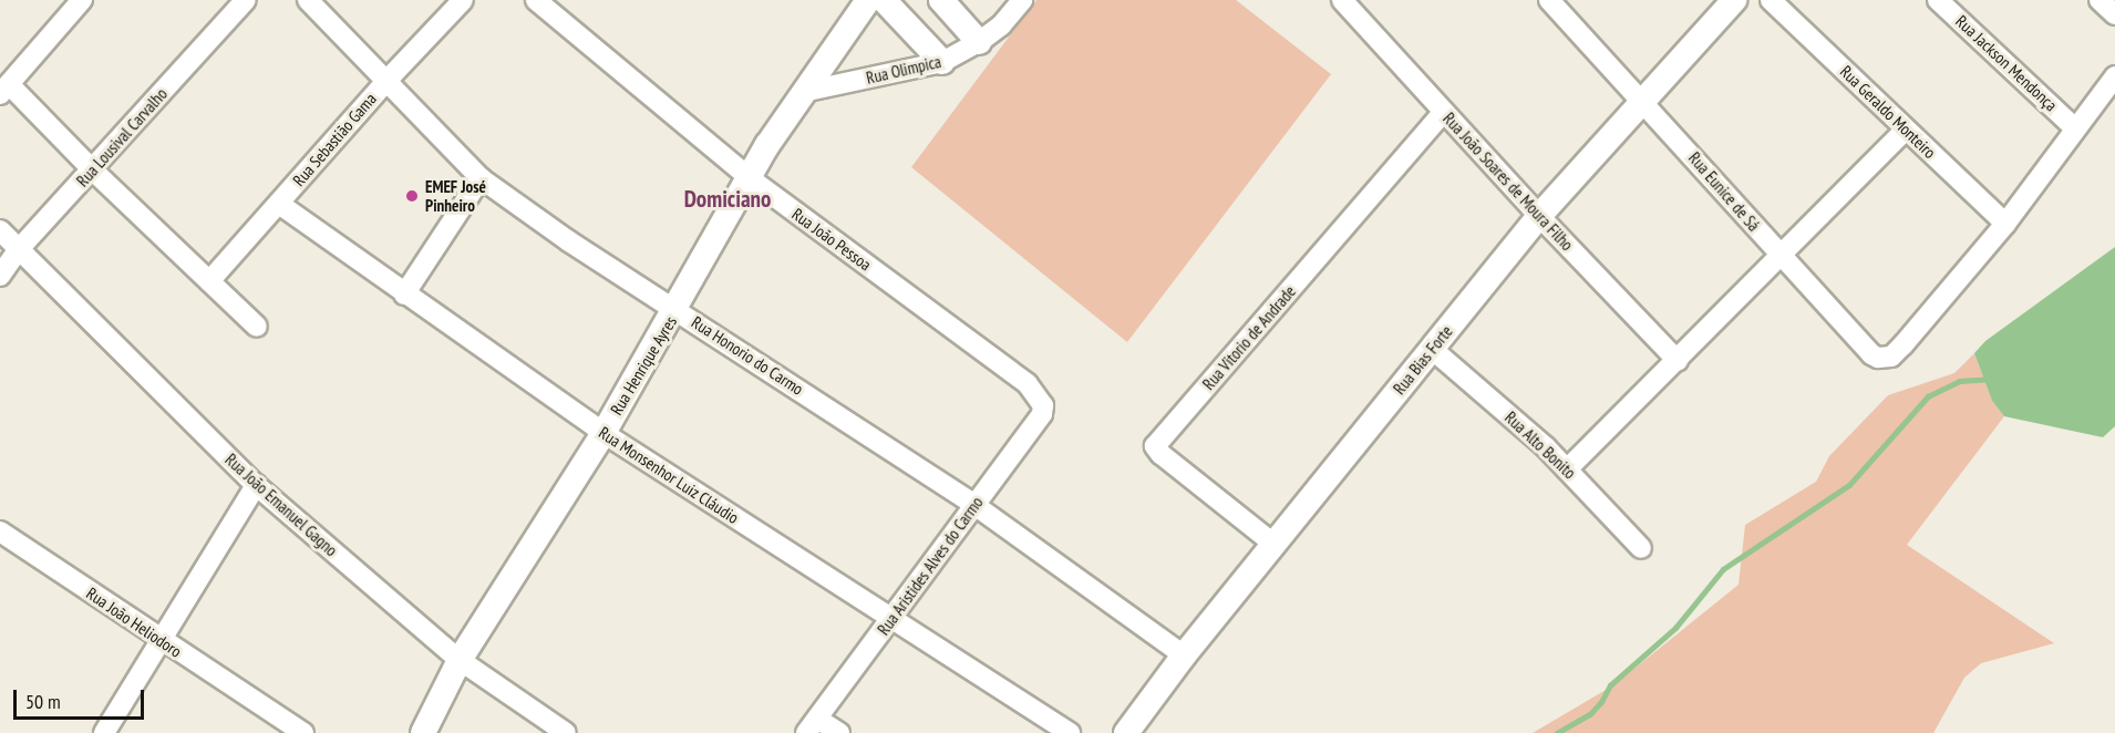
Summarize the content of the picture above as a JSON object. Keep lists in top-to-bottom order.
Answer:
{
  "streets": {
    "street": [
      "Rua Jackson Mendonça",
      "Rua Olimpica",
      "Rua Geraldo Monteiro",
      "Rua Lousival Carvalho",
      "Rua Sebastião Gama",
      "Rua João Soares de Moura Filho",
      "Rua Eunice de Sá",
      "Rua João Pessoa",
      "Rua Vitorio de Andrade",
      "Rua Honorio do Carmo",
      "Rua Bias Forte",
      "Rua Henrique Ayres",
      "Rua Alto Bonito",
      "Rua Monsenhor Luiz Cláudio",
      "Rua João Emanuel Gagno",
      "Rua Aristides Alves do Carmo",
      "Rua João Heliodoro"
    ]
  },
  "crossings": [
    ["Rua Olimpica", "Rua Henrique Ayres"],
    ["Rua Geraldo Monteiro", "Rua Eunice de Sá"],
    ["Rua Lousival Carvalho", "Rua João Emanuel Gagno"],
    ["Rua Sebastião Gama", "Rua Honorio do Carmo"],
    ["Rua Sebastião Gama", "Rua Monsenhor Luiz Cláudio"],
    ["Rua João Soares de Moura Filho", "Rua Vitorio de Andrade"],
    ["Rua João Soares de Moura Filho", "Rua Bias Forte"],
    ["Rua Eunice de Sá", "Rua Bias Forte"],
    ["Rua João Pessoa", "Rua Henrique Ayres"],
    ["Rua João Pessoa", "Rua Aristides Alves do Carmo"],
    ["Rua Vitorio de Andrade", "Rua Bias Forte"],
    ["Rua Honorio do Carmo", "Rua Bias Forte"],
    ["Rua Honorio do Carmo", "Rua Henrique Ayres"],
    ["Rua Honorio do Carmo", "Rua Aristides Alves do Carmo"],
    ["Rua Bias Forte", "Rua Alto Bonito"],
    ["Rua Henrique Ayres", "Rua Monsenhor Luiz Cláudio"],
    ["Rua Henrique Ayres", "Rua João Emanuel Gagno"],
    ["Rua Monsenhor Luiz Cláudio", "Rua Aristides Alves do Carmo"]
  ],
  "districts": ["Domiciano"],
  "places": ["EMEF José Pinheiro"],
  "scale_bar": "50 m"
}
